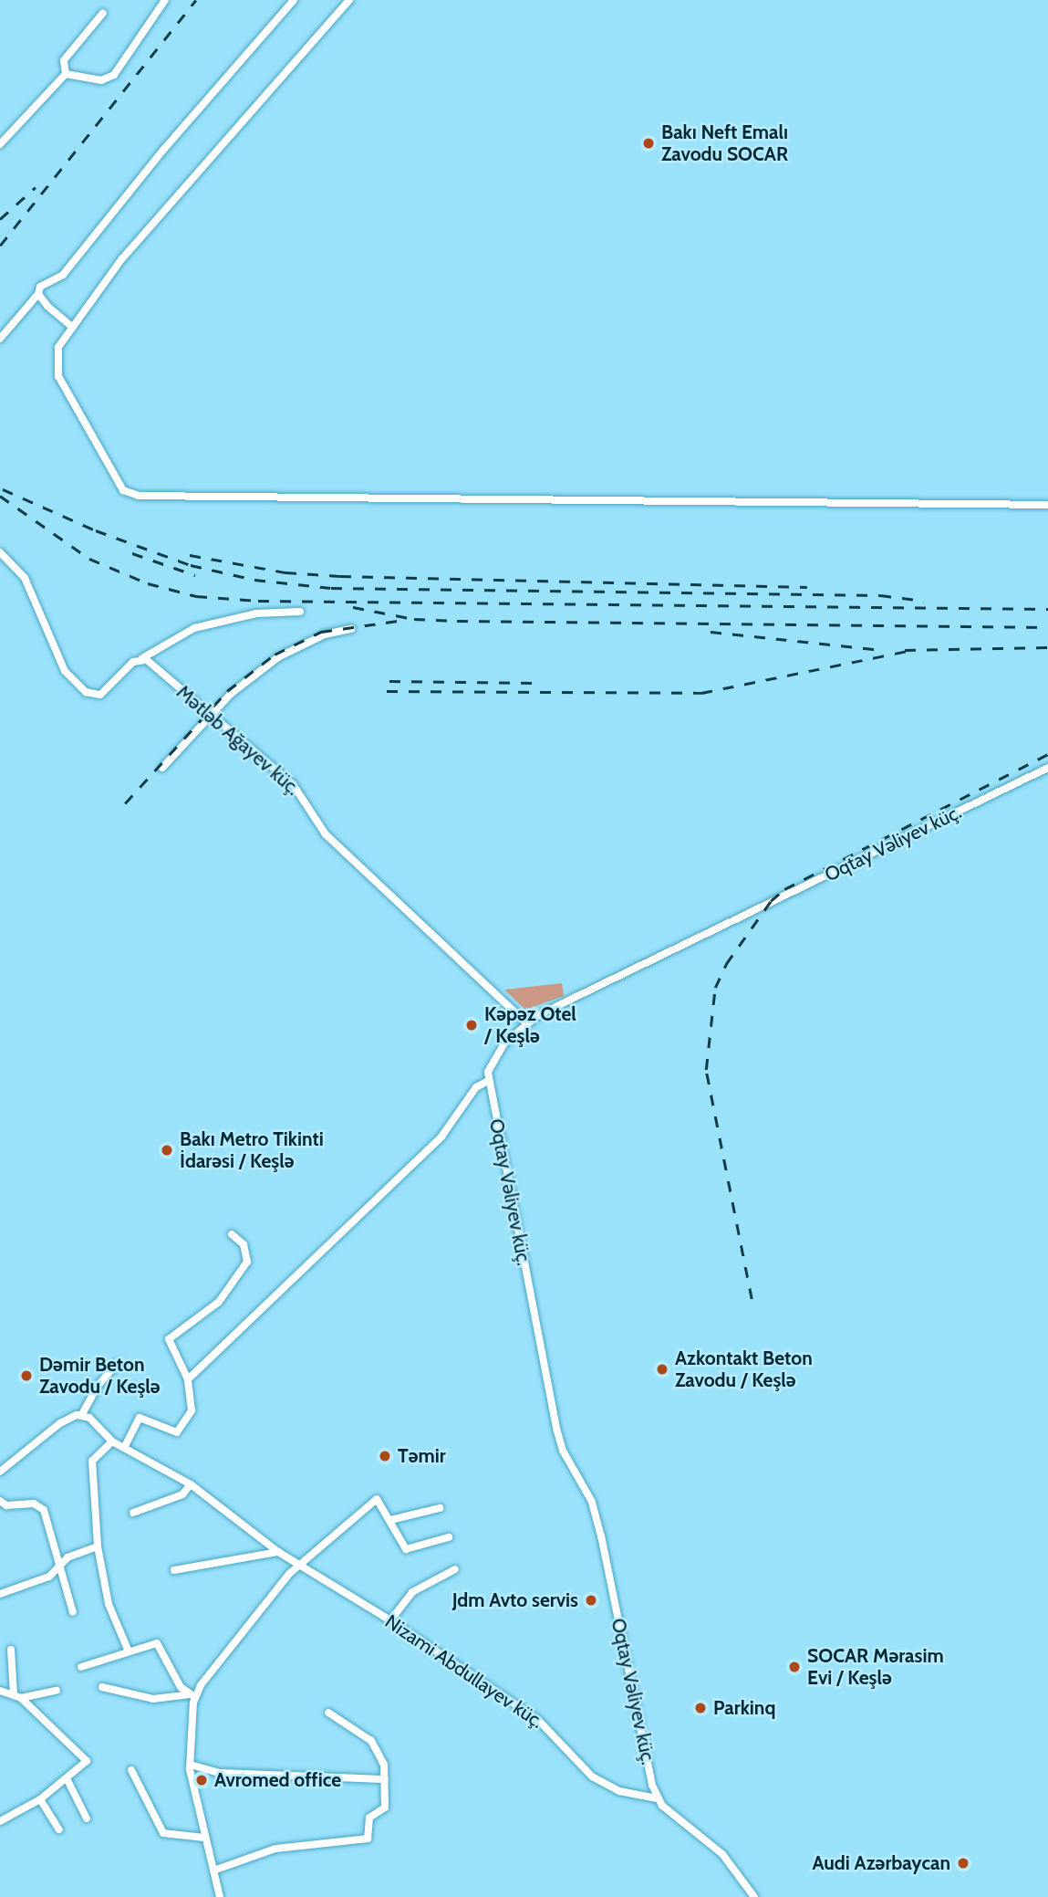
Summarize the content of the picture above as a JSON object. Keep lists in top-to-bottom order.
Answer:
{
  "streets": {
    "street": ["Mətləb Ağayev küç.", "Oqtay Vəliyev küç.", "Nizami Abdullayev küç."]
  },
  "crossings": [
    ["Mətləb Ağayev küç.", "Oqtay Vəliyev küç."],
    ["Oqtay Vəliyev küç.", "Nizami Abdullayev küç."]
  ],
  "places": [
    "Bakı Neft Emalı Zavodu SOCAR",
    "Kəpəz Otel / Keşlə",
    "Bakı Metro Tikinti İdarəsi / Keşlə",
    "Azkontakt Beton Zavodu / Keşlə",
    "Dəmir Beton Zavodu / Keşlə",
    "Təmir",
    "Jdm Avto servis",
    "SOCAR Mərasim Evi / Keşlə",
    "Parkinq",
    "Avromed office",
    "Audi Azərbaycan"
  ]
}
